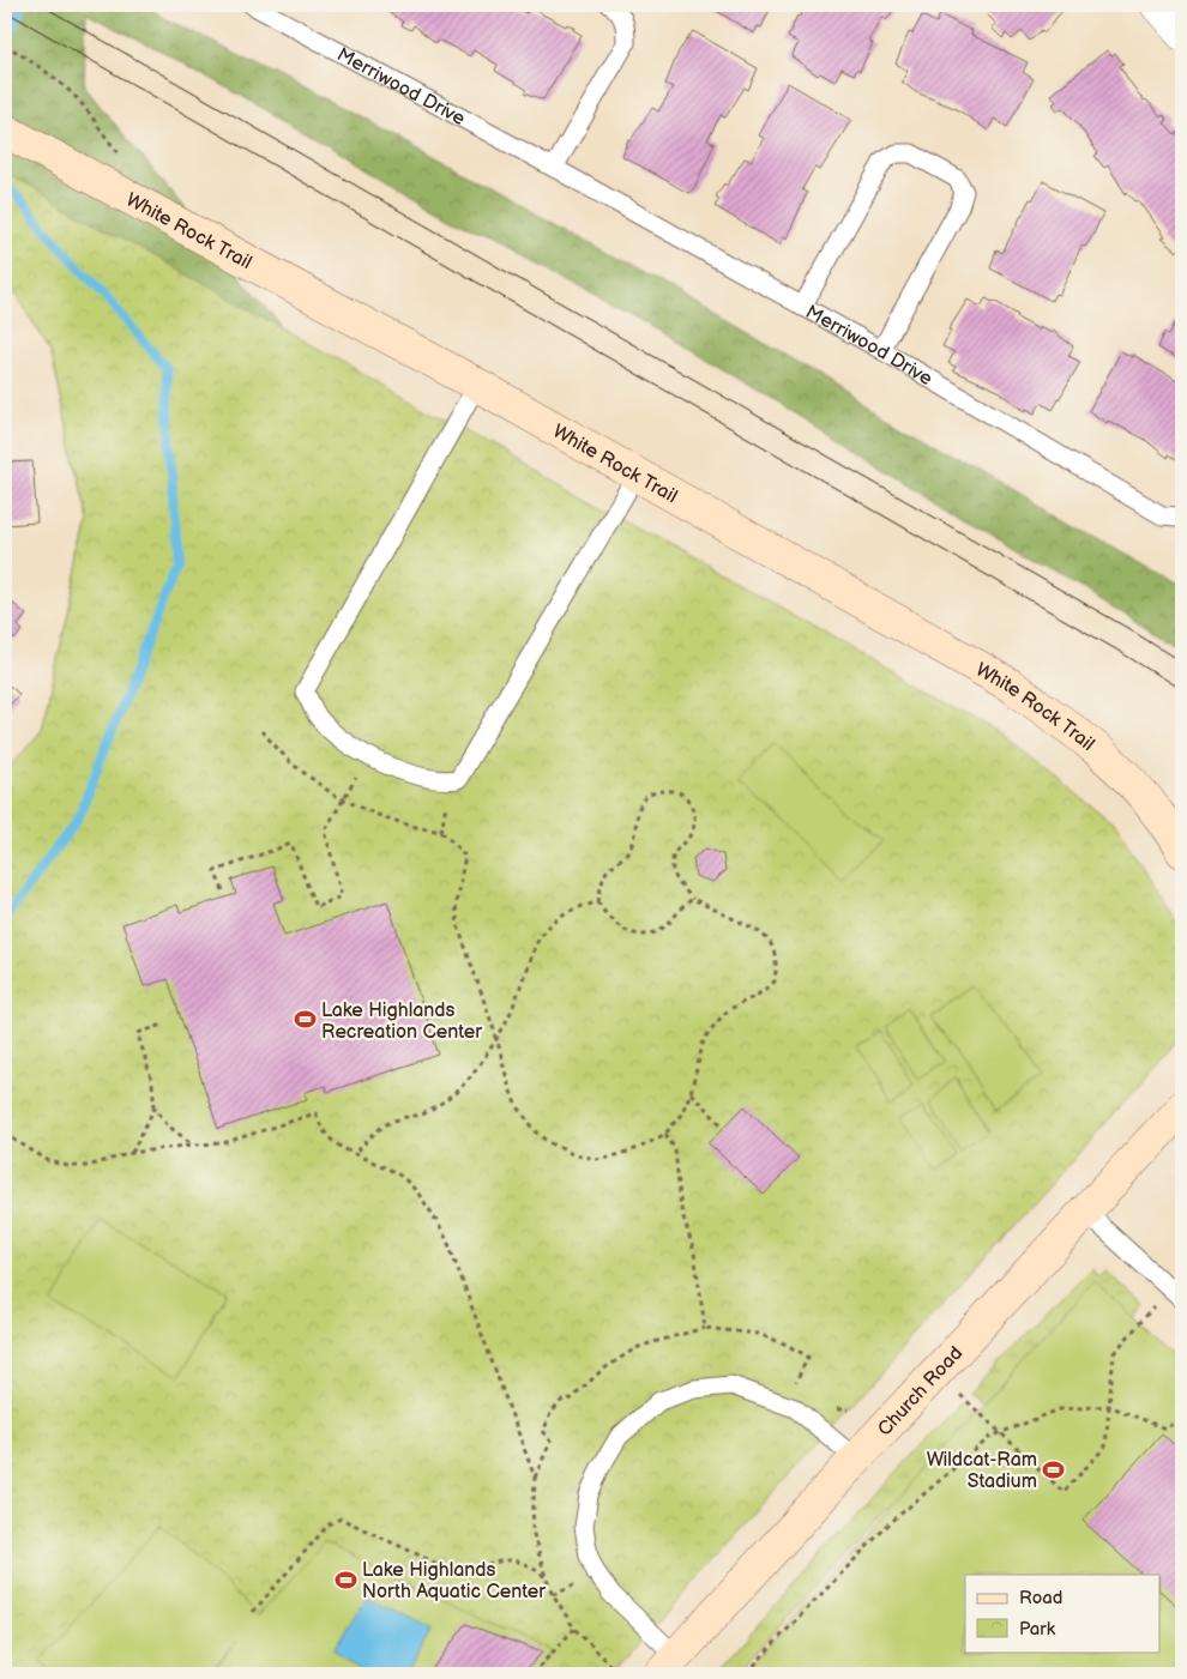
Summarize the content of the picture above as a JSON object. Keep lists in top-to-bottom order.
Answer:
{
  "streets": {
    "street": ["White Rock Trail", "Church Road"],
    "lane": ["Merriwood Drive"]
  },
  "places": {
    "sports": ["Lake Highlands Recreation Center", "Wildcat-Ram Stadium", "Lake Highlands North Aquatic Center"]
  },
  "legend": ["Road", "Park"]
}
